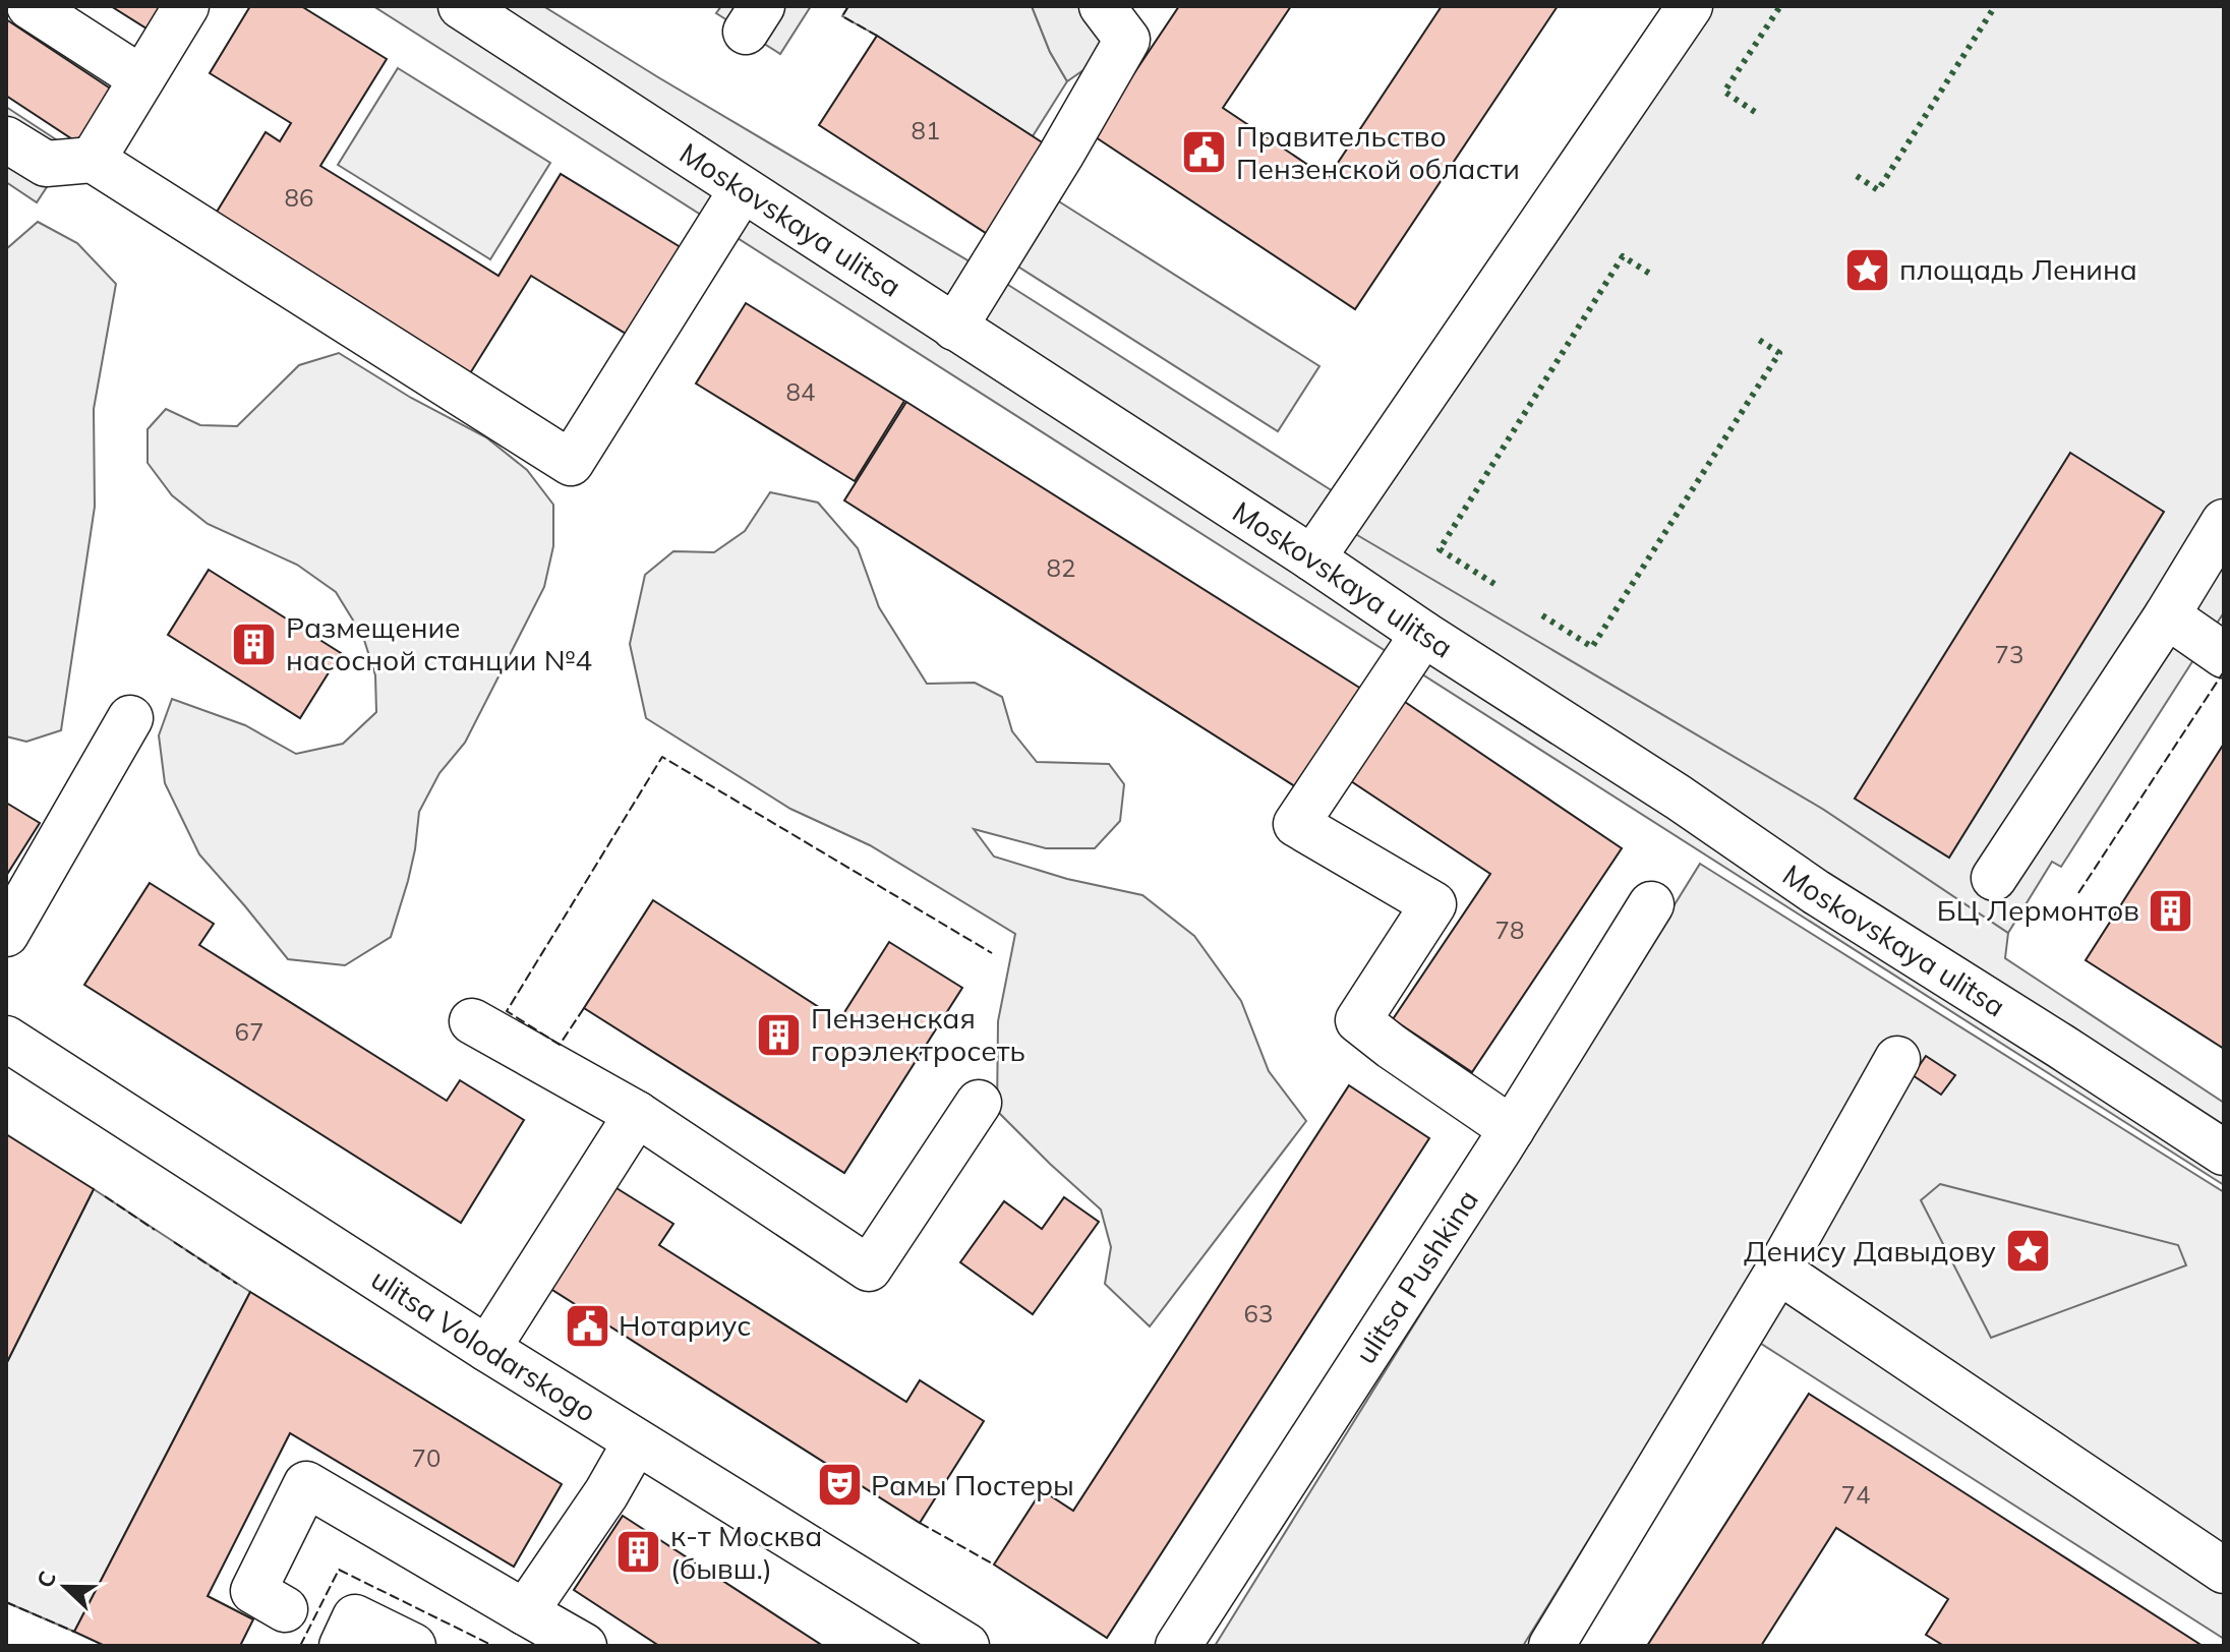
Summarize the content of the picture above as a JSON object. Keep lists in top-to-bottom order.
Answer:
{
  "streets": {
    "street": ["Moskovskaya ulitsa", "ulitsa Pushkina", "ulitsa Volodarskogo"]
  },
  "places": {
    "public building": ["Правительство Пензенской области", "Нотариус"],
    "place": ["площадь Ленина", "Денису Давыдову"],
    "building": [
      "Размещение насосной станции №4",
      "БЦ Лермонтов",
      "Пензенская горэлектросеть",
      "к-т Москва (бывш.)"
    ],
    "theatre": ["Рамы Постеры"]
  },
  "house_numbers": [
    "81",
    "86",
    "84",
    "82",
    "73",
    "78",
    "67",
    "63",
    "70",
    "74"
  ],
  "north": "left"
}
